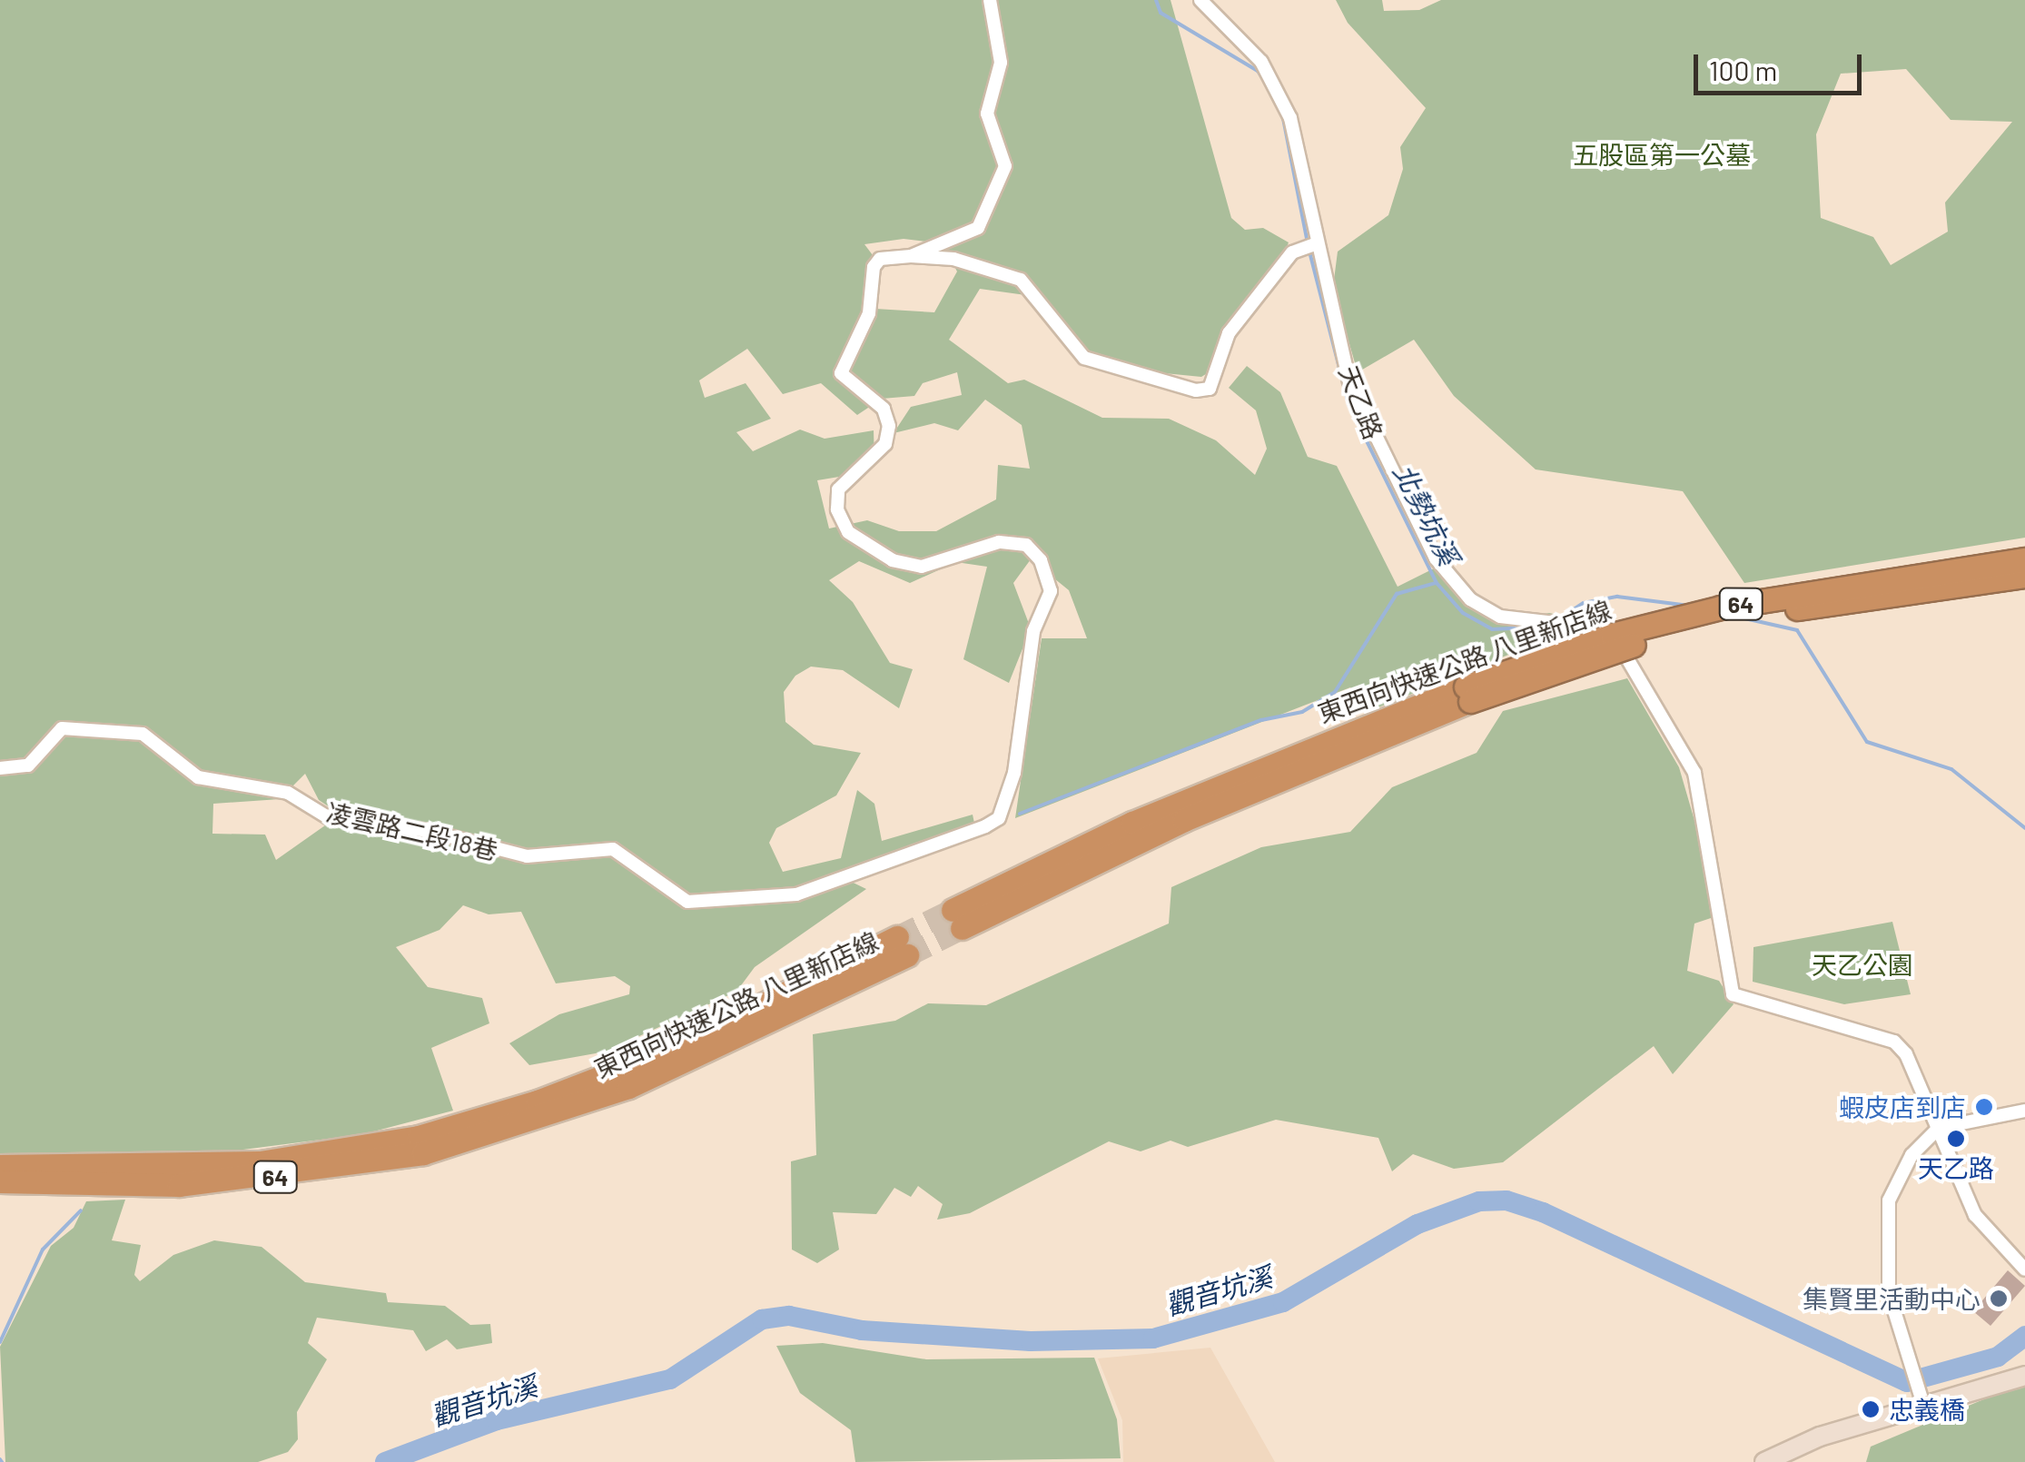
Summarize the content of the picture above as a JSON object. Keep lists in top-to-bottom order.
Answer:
{
  "streets": {
    "highway": ["64", "東西向快速公路 八里新店線"],
    "street": ["天乙路", "凌雲路二段18巷"]
  },
  "water": ["北勢坑溪", "觀音坑溪"],
  "parks": ["五股區第一公墓", "天乙公園"],
  "places": [
    "蝦皮店到店",
    "天乙路",
    "集賢里活動中心",
    "忠義橋"
  ],
  "scale_bar": "100 m"
}
